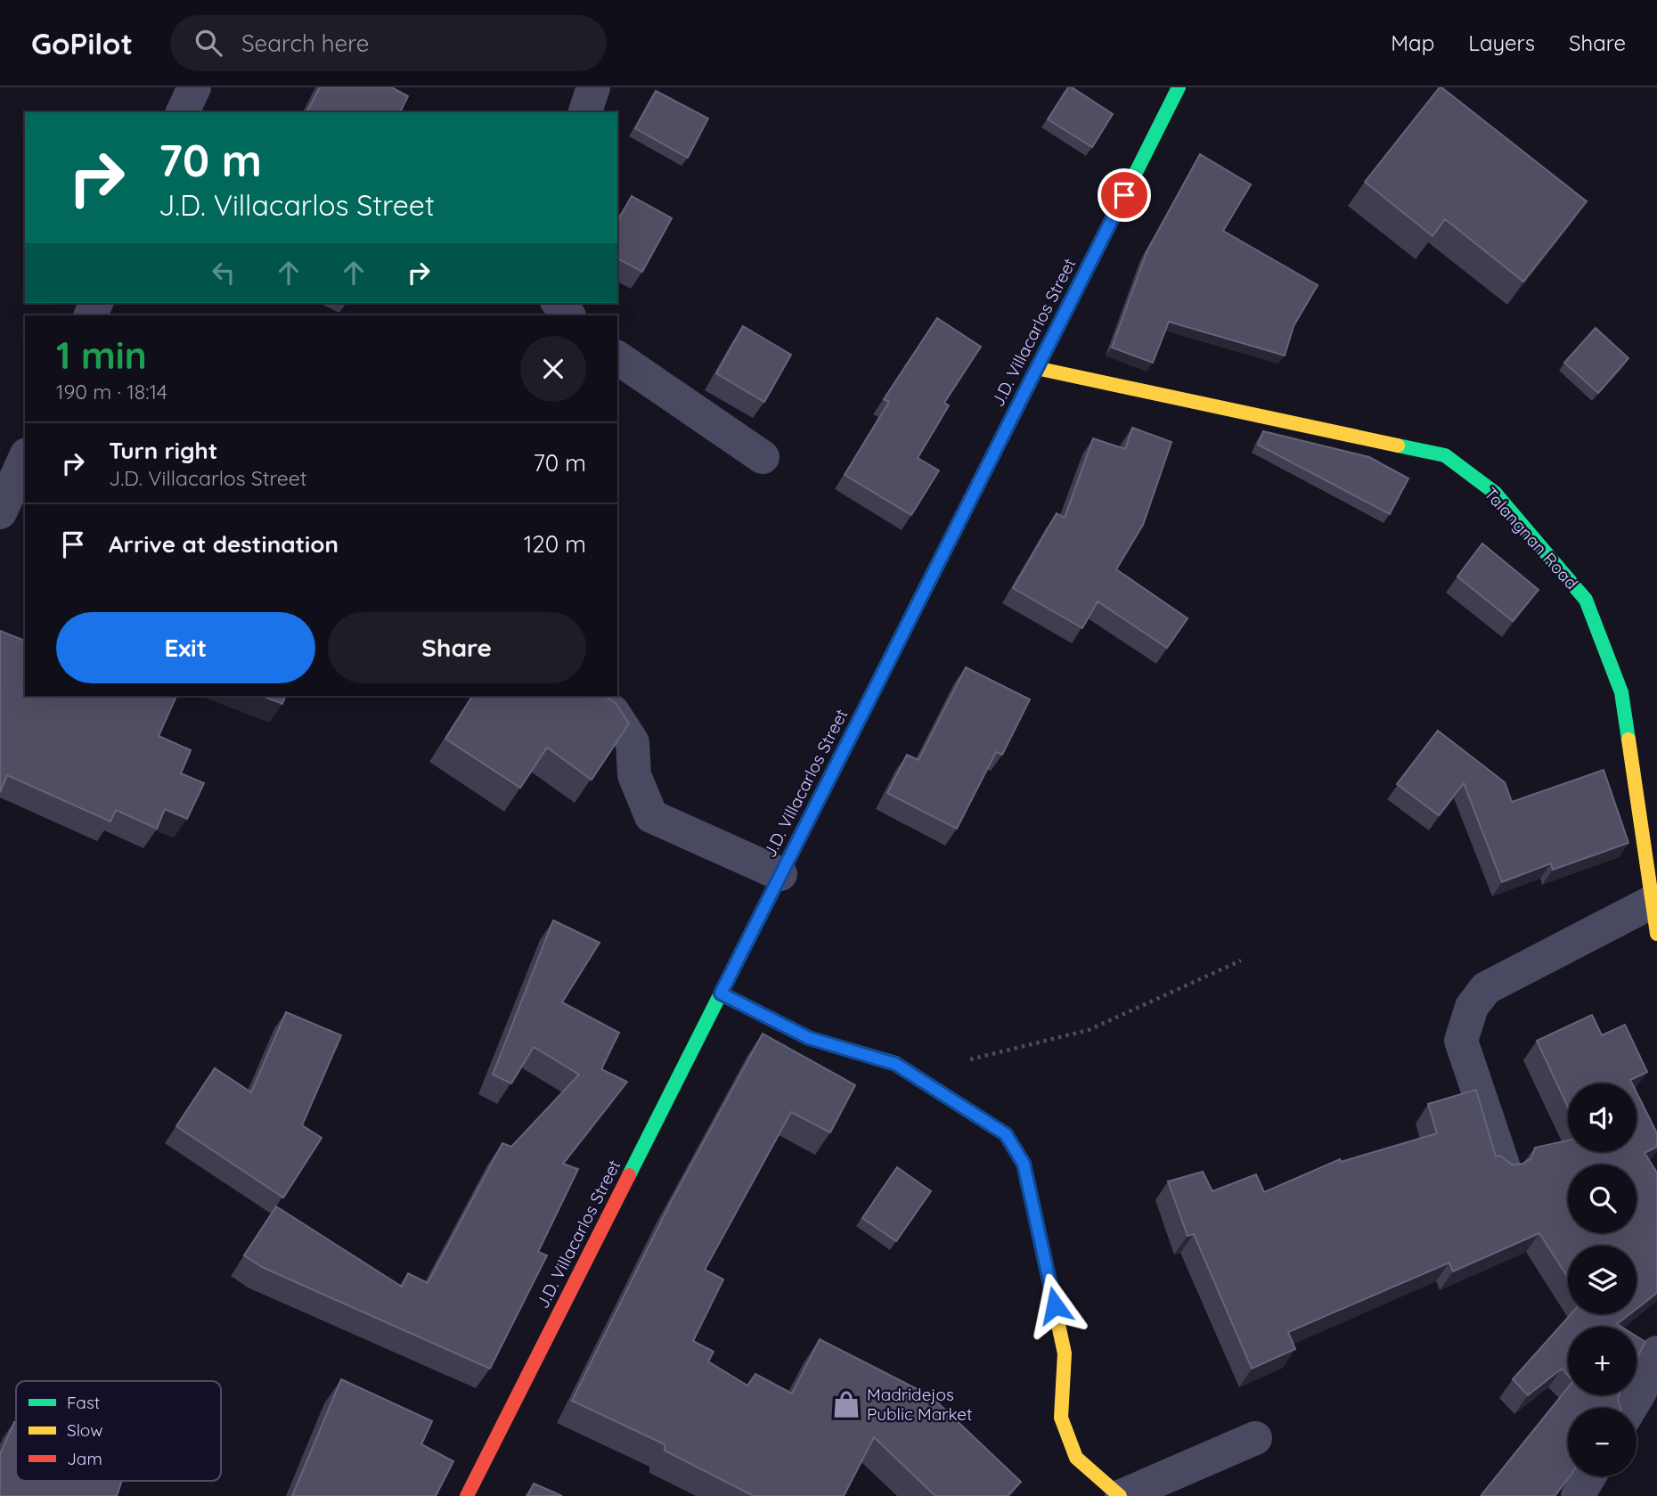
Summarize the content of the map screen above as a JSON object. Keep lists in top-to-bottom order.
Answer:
{
  "streets": {
    "street": ["J.D. Villacarlos Street", "Talangnan Road"]
  },
  "crossings": [
    ["J.D. Villacarlos Street", "Talangnan Road"]
  ],
  "places": {
    "shop": ["Madridejos Public Market"]
  },
  "legend": ["Fast", "Slow", "Jam"],
  "page": {
    "header": "GoPilot",
    "search": "Search here",
    "nav": ["Map", "Layers", "Share"],
    "turn": ["70 m", "J.D. Villacarlos Street"],
    "heading": ["1 min", "190 m · 18:14"],
    "list": [
      {
        "name": "Turn right",
        "note": "J.D. Villacarlos Street",
        "value": "70 m"
      },
      {
        "name": "Arrive at destination",
        "value": "120 m"
      }
    ],
    "buttons": ["Exit", "Share"],
    "map_buttons": ["+", "−"]
  }
}
